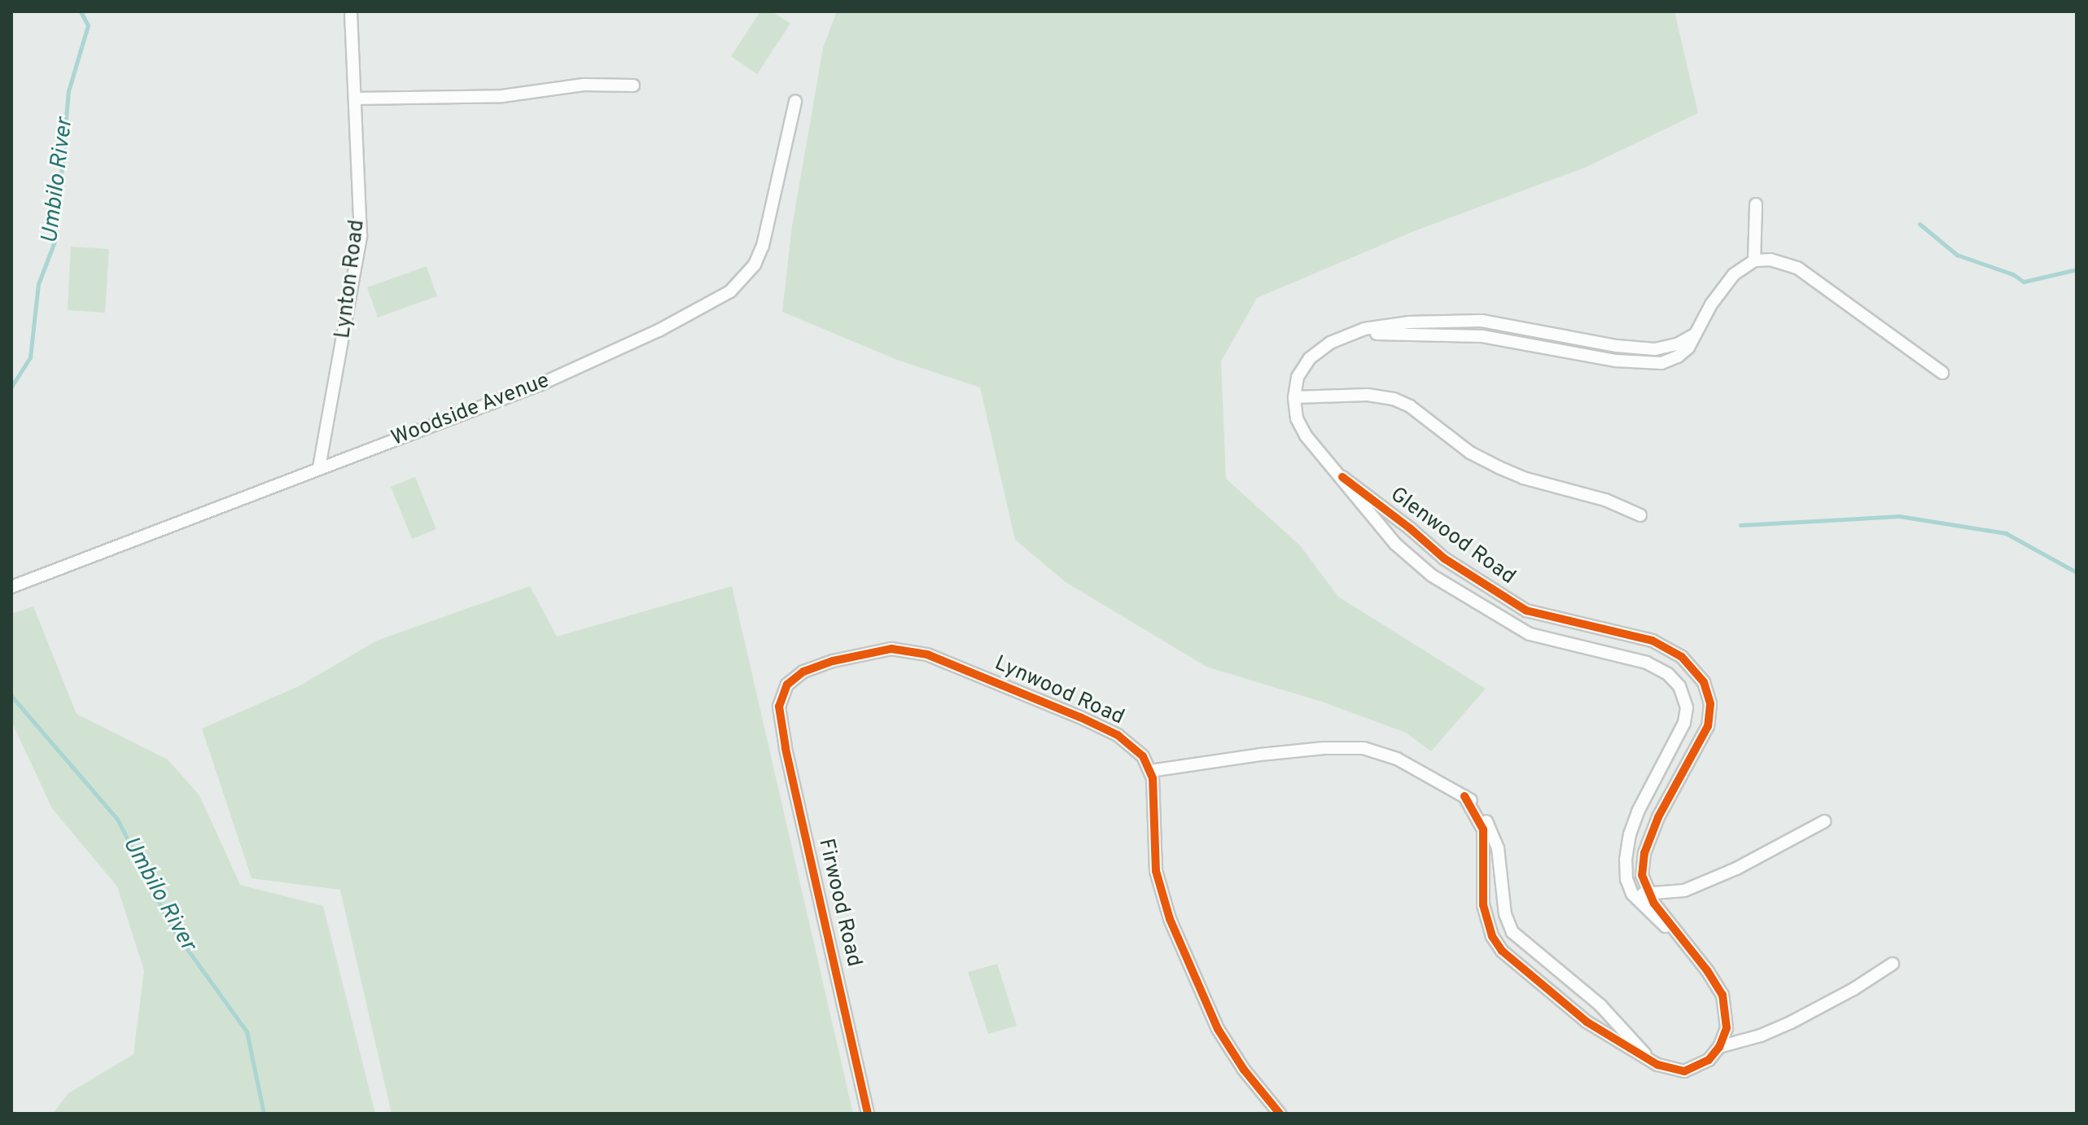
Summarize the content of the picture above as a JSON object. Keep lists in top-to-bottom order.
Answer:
{
  "streets": {
    "street": [
      "Lynton Road",
      "Woodside Avenue",
      "Glenwood Road",
      "Lynwood Road",
      "Firwood Road"
    ]
  },
  "crossings": [
    ["Lynton Road", "Woodside Avenue"],
    ["Lynwood Road", "Firwood Road"]
  ],
  "water": ["Umbilo River"]
}
